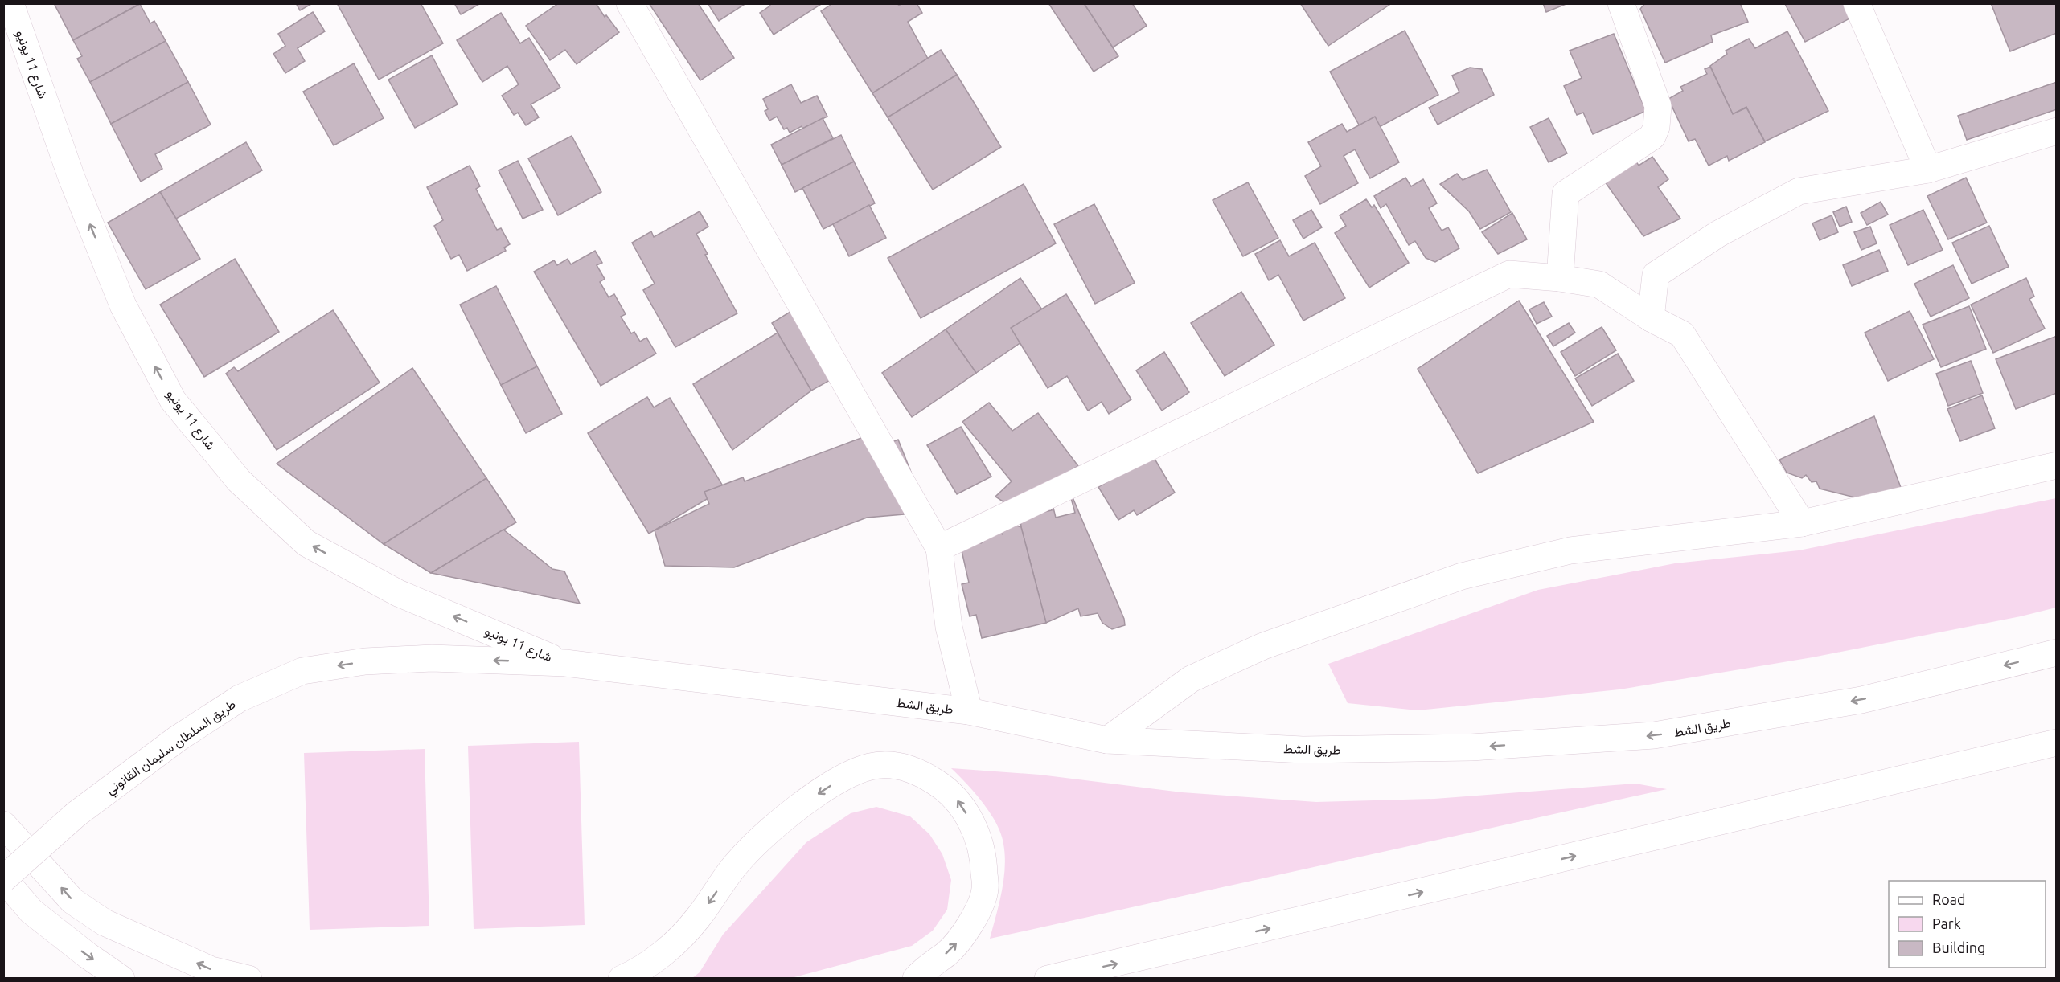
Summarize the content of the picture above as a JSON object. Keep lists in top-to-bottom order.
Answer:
{
  "streets": {
    "main road": ["شارع 11 يونيو", "طريق الشط", "طريق السلطان سليمان القانوني"]
  },
  "crossings": [
    ["شارع 11 يونيو", "طريق الشط"],
    ["شارع 11 يونيو", "طريق السلطان سليمان القانوني"],
    ["طريق الشط", "طريق السلطان سليمان القانوني"]
  ],
  "one_way": ["شارع 11 يونيو", "طريق السلطان سليمان القانوني"],
  "legend": ["Road", "Park", "Building"]
}
